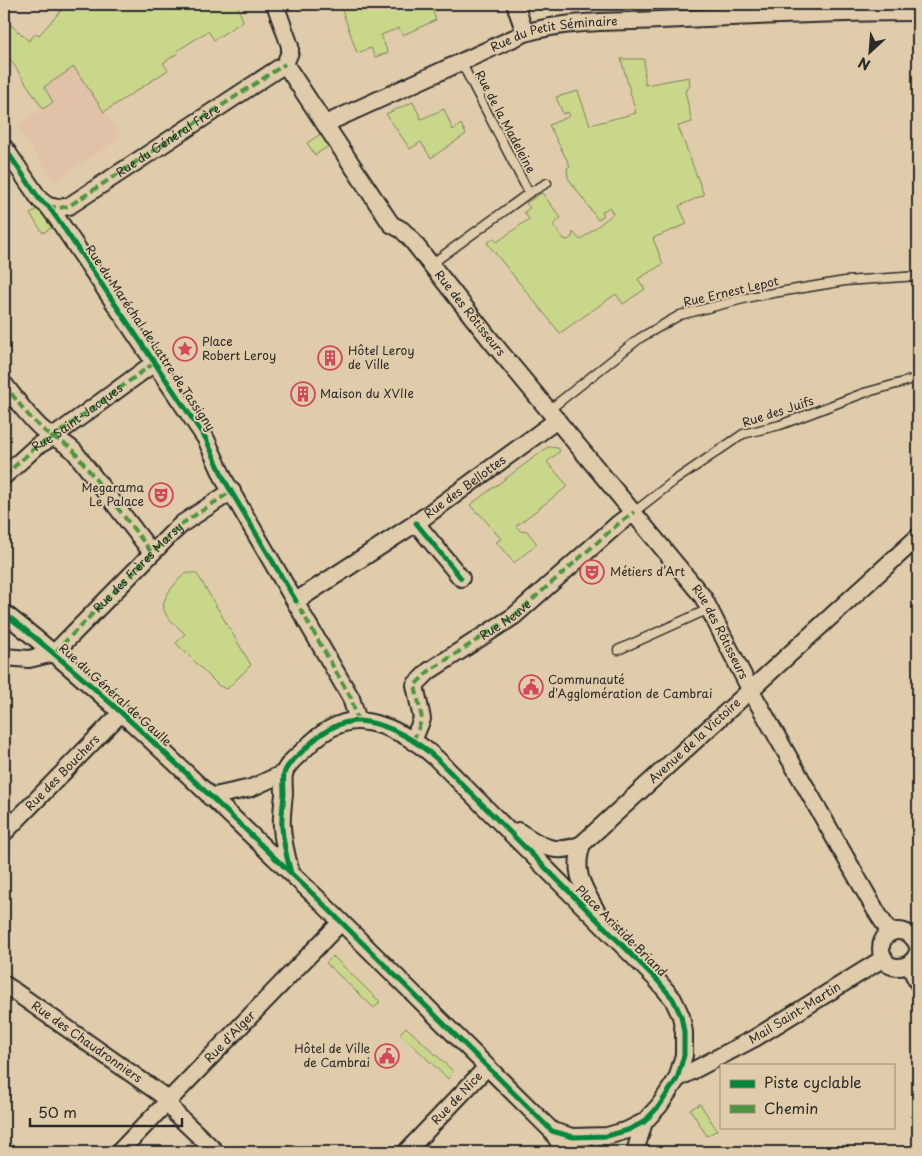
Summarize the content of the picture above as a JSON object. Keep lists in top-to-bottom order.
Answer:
{
  "streets": {
    "street": [
      "Rue du Petit Séminaire",
      "Rue du Général Frère",
      "Rue des Rôtisseurs",
      "Rue du Maréchal de Lattre de Tassigny",
      "Rue Saint-Jacques",
      "Rue des Bellottes",
      "Rue des Frères Marsy",
      "Rue Neuve",
      "Rue du Général de Gaulle",
      "Avenue de la Victoire",
      "Rue des Bouchers",
      "Place Aristide Briand",
      "Mail Saint-Martin",
      "Rue d'Alger",
      "Rue des Chaudronniers",
      "Rue de Nice"
    ],
    "lane": ["Rue de la Madeleine", "Rue Ernest Lepot", "Rue des Juifs"]
  },
  "crossings": [
    ["Rue du Petit Séminaire", "Rue de la Madeleine"],
    ["Rue de la Madeleine", "Rue des Rôtisseurs"],
    ["Rue du Général Frère", "Rue du Maréchal de Lattre de Tassigny"],
    ["Rue Ernest Lepot", "Rue des Rôtisseurs"],
    ["Rue Ernest Lepot", "Rue des Bellottes"],
    ["Rue des Rôtisseurs", "Rue des Juifs"],
    ["Rue des Rôtisseurs", "Rue des Bellottes"],
    ["Rue des Rôtisseurs", "Rue Neuve"],
    ["Rue des Rôtisseurs", "Avenue de la Victoire"],
    ["Rue des Rôtisseurs", "Mail Saint-Martin"],
    ["Rue du Maréchal de Lattre de Tassigny", "Rue Saint-Jacques"],
    ["Rue du Maréchal de Lattre de Tassigny", "Rue des Bellottes"],
    ["Rue du Maréchal de Lattre de Tassigny", "Rue des Frères Marsy"],
    ["Rue du Maréchal de Lattre de Tassigny", "Place Aristide Briand"],
    ["Rue des Juifs", "Rue Neuve"],
    ["Rue des Frères Marsy", "Rue du Général de Gaulle"],
    ["Rue Neuve", "Place Aristide Briand"],
    ["Rue du Général de Gaulle", "Rue des Bouchers"],
    ["Rue du Général de Gaulle", "Place Aristide Briand"],
    ["Avenue de la Victoire", "Place Aristide Briand"],
    ["Place Aristide Briand", "Mail Saint-Martin"],
    ["Rue d'Alger", "Rue des Chaudronniers"]
  ],
  "places": {
    "place": ["Place Robert Leroy"],
    "building": ["Hôtel Leroy de Ville", "Maison du XVIIe"],
    "theatre": ["Megarama Le Palace", "Métiers d’Art"],
    "public building": ["Communauté d'Agglomération de Cambrai", "Hôtel de Ville de Cambrai"]
  },
  "legend": ["Piste cyclable", "Chemin"],
  "scale_bar": "50 m",
  "north": "bottom left"
}
